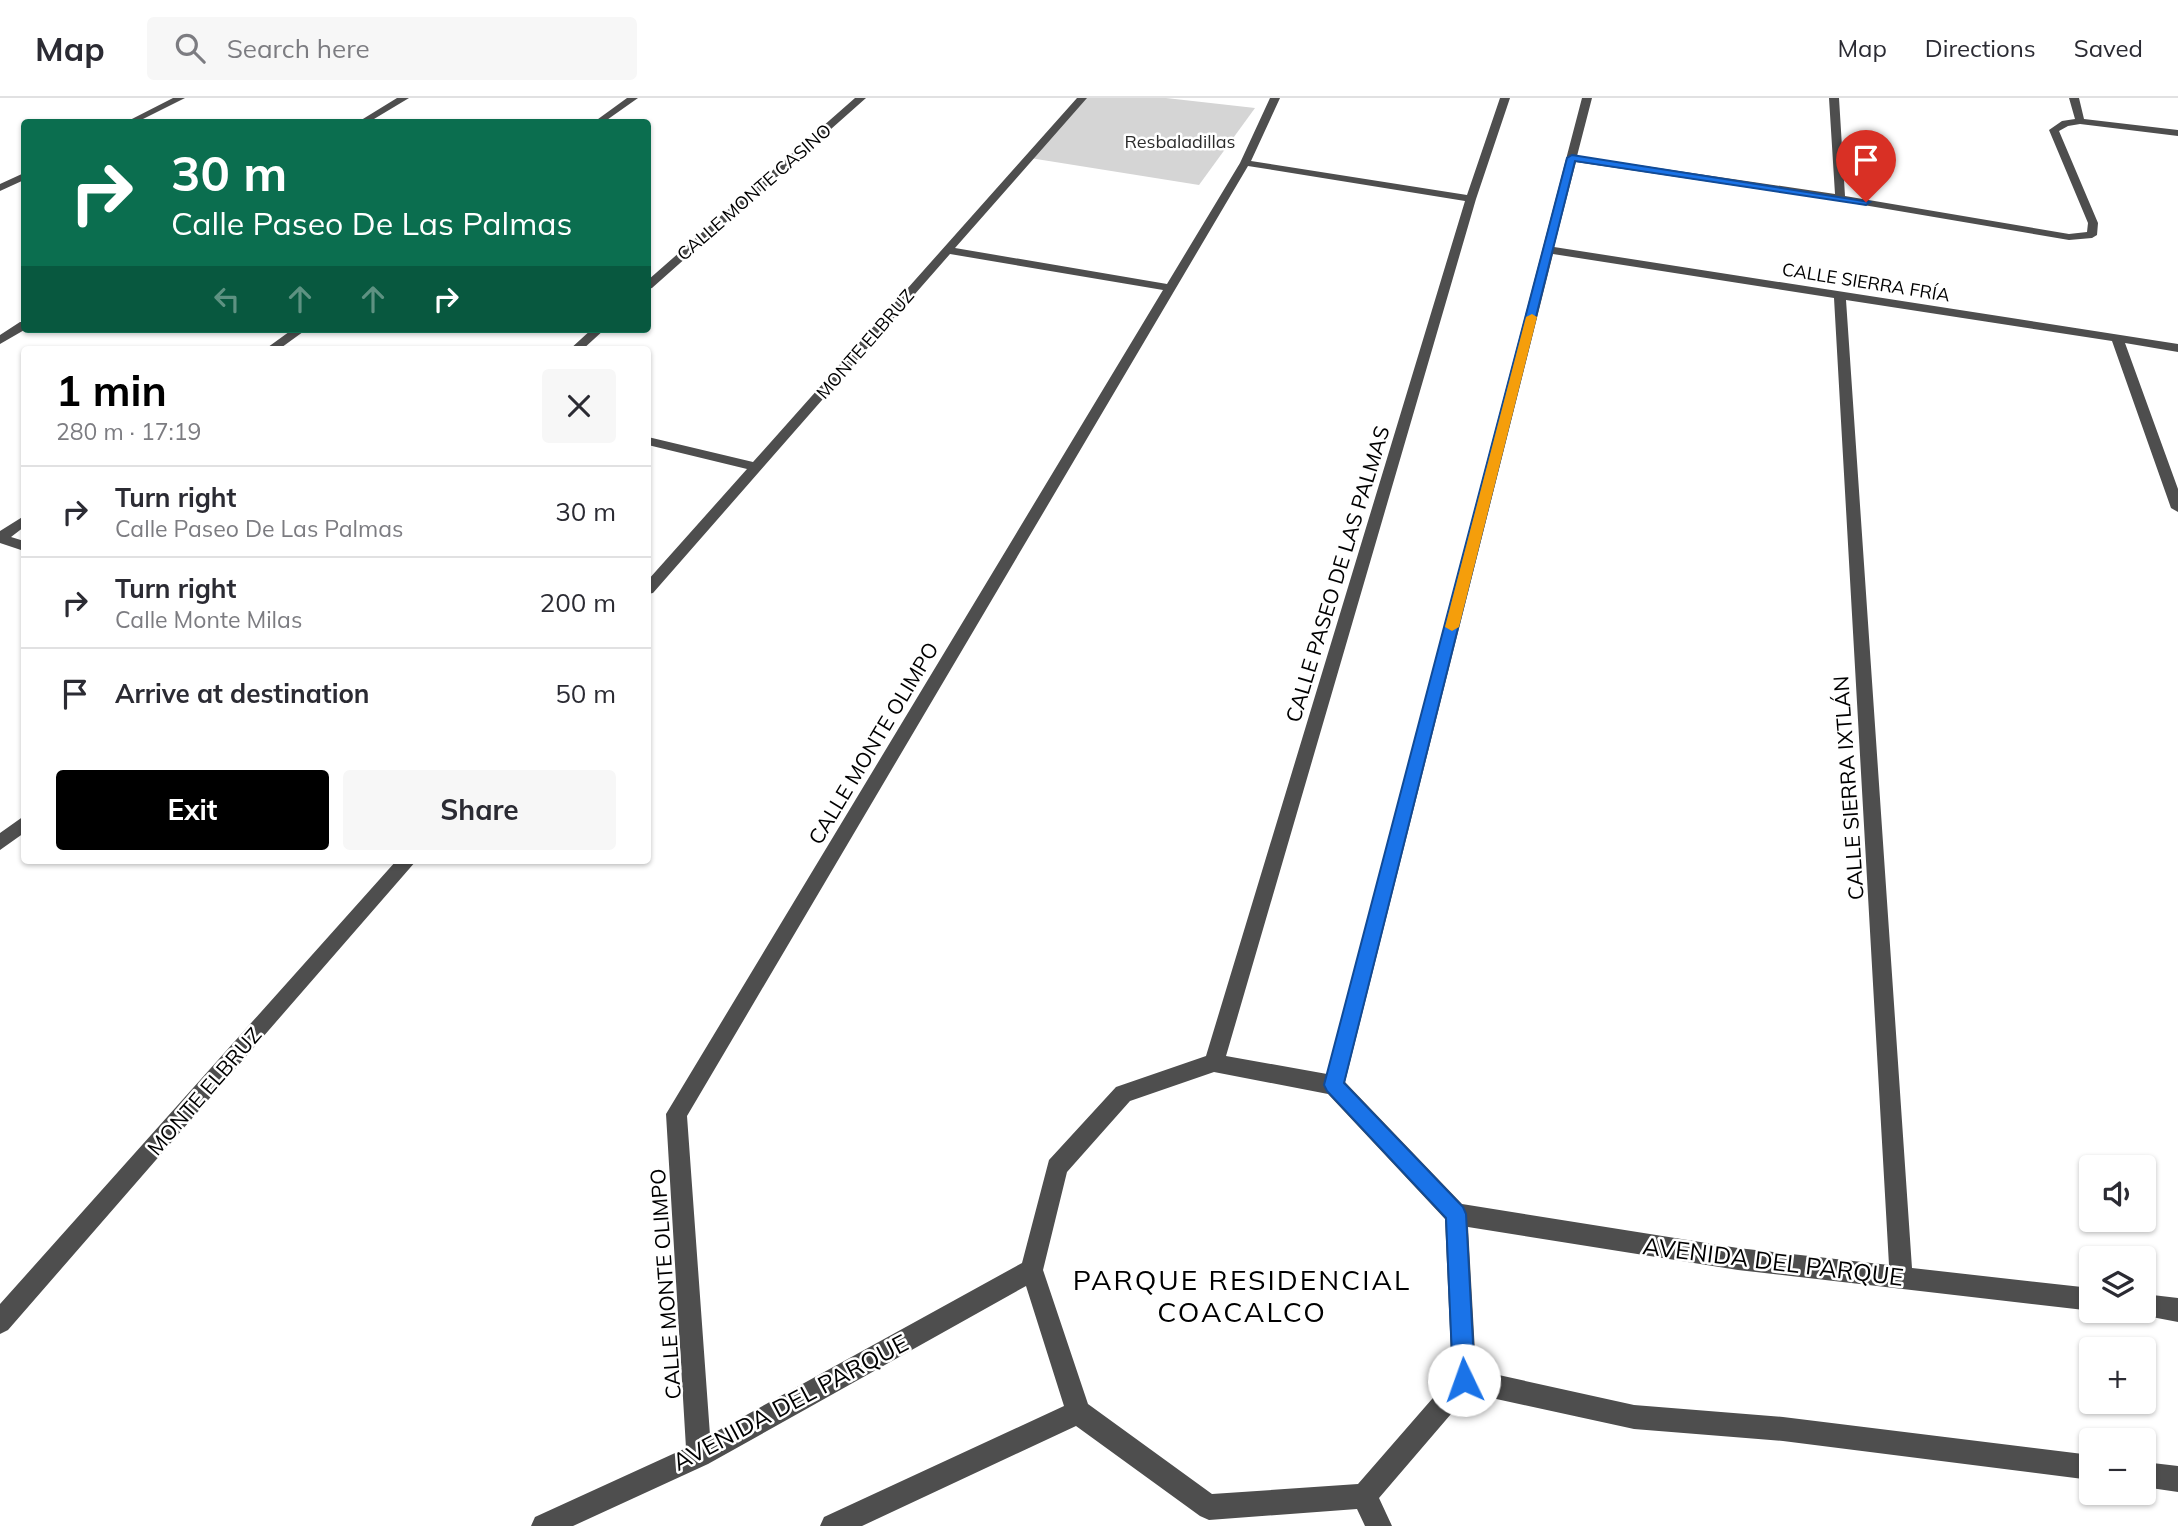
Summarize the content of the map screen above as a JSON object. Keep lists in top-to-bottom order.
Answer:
{
  "streets": {
    "street": [
      "CALLE MONTE CASINO",
      "CALLE SIERRA FRÍA",
      "MONTE ELBRUZ",
      "CALLE PASEO DE LAS PALMAS",
      "CALLE MONTE OLIMPO",
      "CALLE SIERRA IXTLÁN",
      "AVENIDA DEL PARQUE"
    ]
  },
  "crossings": [
    ["CALLE SIERRA FRÍA", "CALLE SIERRA IXTLÁN"],
    ["CALLE MONTE OLIMPO", "AVENIDA DEL PARQUE"],
    ["CALLE SIERRA IXTLÁN", "AVENIDA DEL PARQUE"]
  ],
  "districts": ["PARQUE RESIDENCIAL COACALCO"],
  "parks": ["Resbaladillas"],
  "page": {
    "header": "Map",
    "search": "Search here",
    "nav": ["Map", "Directions", "Saved"],
    "turn": ["30 m", "Calle Paseo De Las Palmas"],
    "heading": ["1 min", "280 m · 17:19"],
    "list": [
      {
        "name": "Turn right",
        "note": "Calle Paseo De Las Palmas",
        "value": "30 m"
      },
      {
        "name": "Turn right",
        "note": "Calle Monte Milas",
        "value": "200 m"
      },
      {
        "name": "Arrive at destination",
        "value": "50 m"
      }
    ],
    "buttons": ["Exit", "Share"],
    "map_buttons": ["+", "−"]
  }
}
